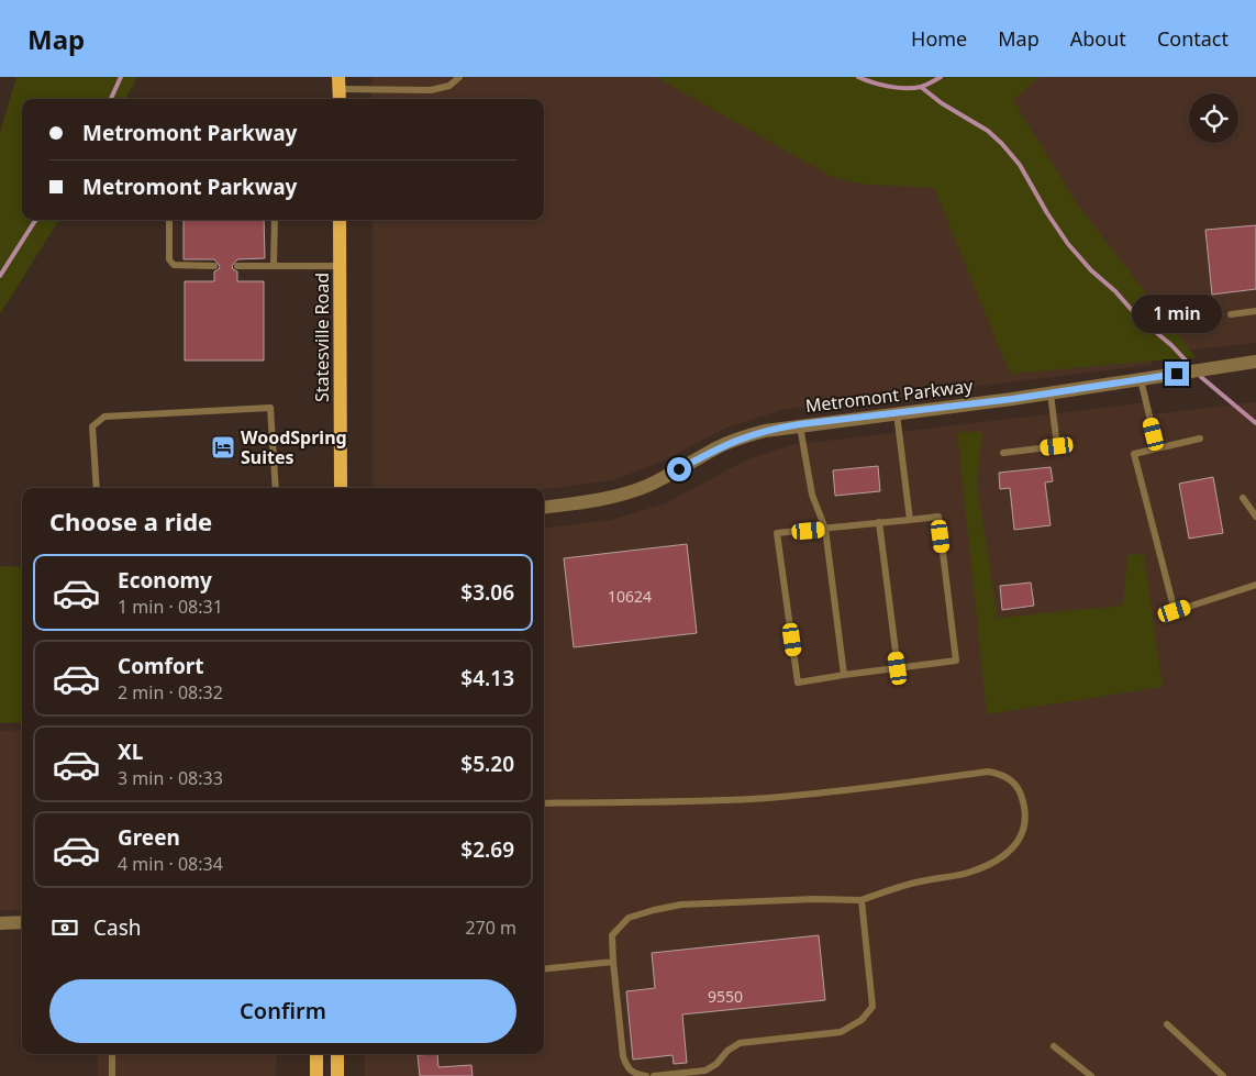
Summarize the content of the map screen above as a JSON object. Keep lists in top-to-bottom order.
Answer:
{
  "streets": {
    "main road": ["Statesville Road"],
    "street": ["Metromont Parkway"]
  },
  "places": {
    "hotel": ["WoodSpring Suites"]
  },
  "house_numbers": ["10624", "9550"],
  "page": {
    "header": "Map",
    "nav": [
      "Home",
      "Map",
      "About",
      "Contact"
    ],
    "banner": ["Metromont Parkway", "Metromont Parkway"],
    "bubble": "1 min",
    "heading": "Choose a ride",
    "list": [
      {
        "name": "Economy",
        "note": "1 min · 08:31",
        "value": "$3.06"
      },
      {
        "name": "Comfort",
        "note": "2 min · 08:32",
        "value": "$4.13"
      },
      {
        "name": "XL",
        "note": "3 min · 08:33",
        "value": "$5.20"
      },
      {
        "name": "Green",
        "note": "4 min · 08:34",
        "value": "$2.69"
      }
    ],
    "pay": ["Cash", "270 m"],
    "buttons": "Confirm"
  }
}
